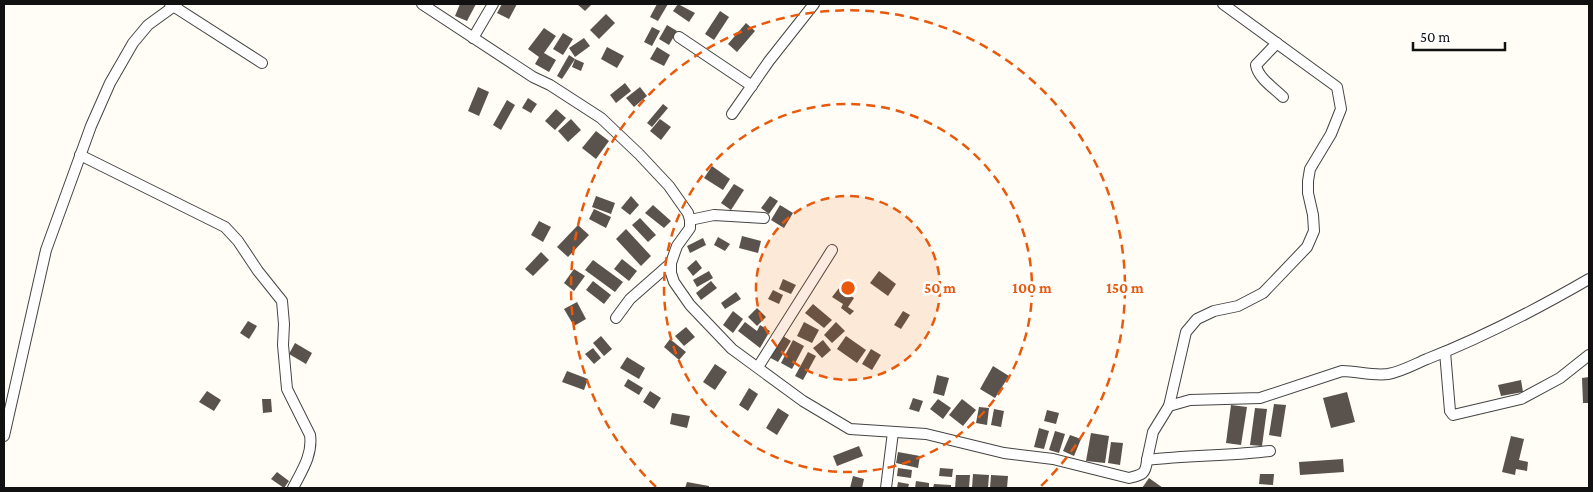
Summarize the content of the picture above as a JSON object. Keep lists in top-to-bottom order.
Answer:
{
  "scale_bar": "50 m",
  "rings": ["50 m", "100 m", "150 m"]
}
